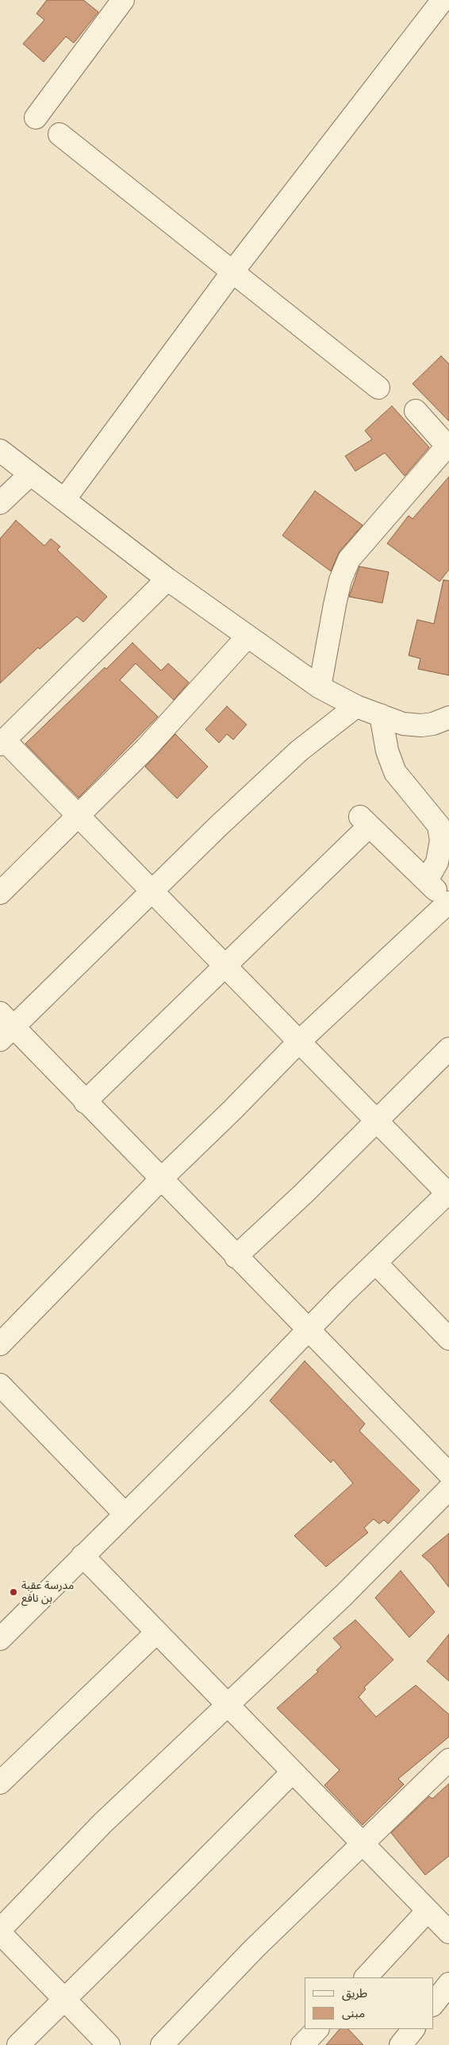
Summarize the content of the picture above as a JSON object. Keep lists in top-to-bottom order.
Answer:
{
  "places": ["مدرسة عقبة بن نافع"],
  "legend": ["طريق", "مبنى"]
}
